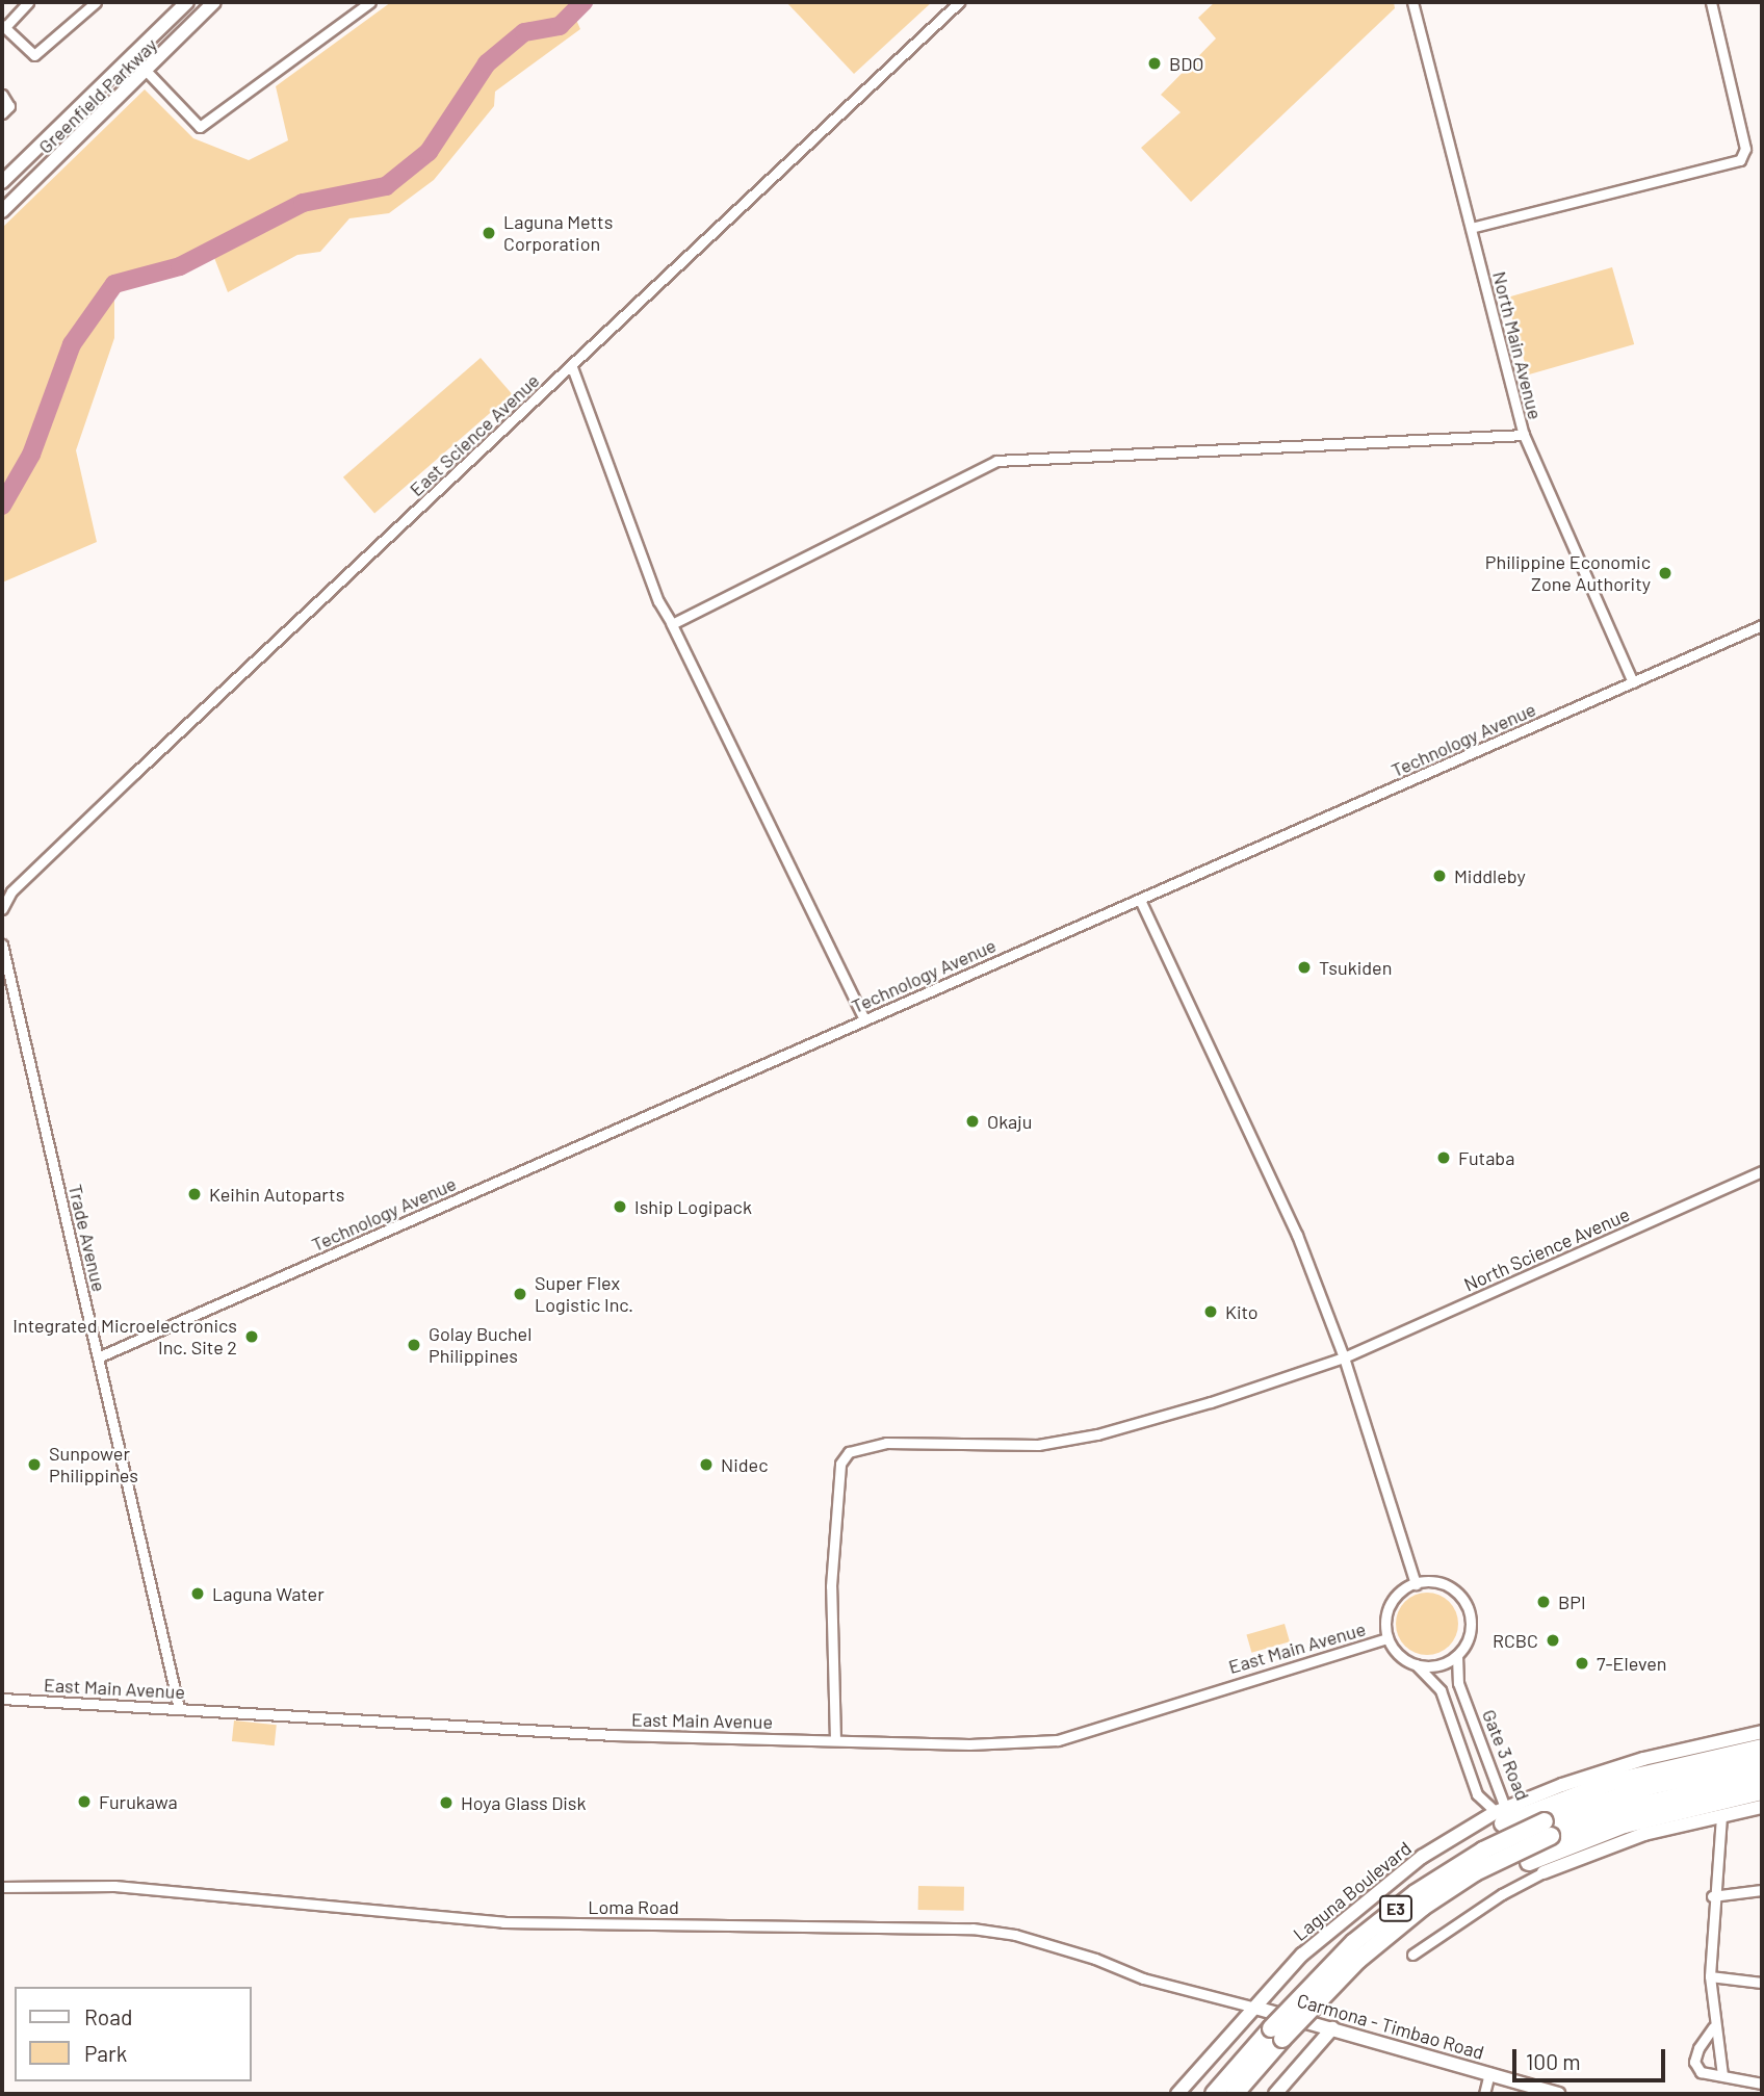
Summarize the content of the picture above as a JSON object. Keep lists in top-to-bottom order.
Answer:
{
  "streets": {
    "highway": ["E3"],
    "main road": [
      "Greenfield Parkway",
      "Gate 3 Road",
      "Laguna Boulevard",
      "Carmona - Timbao Road"
    ],
    "street": [
      "North Main Avenue",
      "East Science Avenue",
      "Technology Avenue",
      "Trade Avenue",
      "North Science Avenue",
      "East Main Avenue",
      "Loma Road"
    ]
  },
  "crossings": [
    ["North Main Avenue", "Technology Avenue"],
    ["Technology Avenue", "Trade Avenue"],
    ["Trade Avenue", "East Main Avenue"],
    ["North Science Avenue", "East Main Avenue"],
    ["East Main Avenue", "Gate 3 Road"],
    ["Gate 3 Road", "Laguna Boulevard"],
    ["Laguna Boulevard", "Loma Road"],
    ["Laguna Boulevard", "Carmona - Timbao Road"],
    ["Loma Road", "Carmona - Timbao Road"]
  ],
  "places": [
    "BDO",
    "Laguna Metts Corporation",
    "Philippine Economic Zone Authority",
    "Middleby",
    "Tsukiden",
    "Okaju",
    "Futaba",
    "Keihin Autoparts",
    "Iship Logipack",
    "Super Flex Logistic Inc.",
    "Kito",
    "Integrated Microelectronics Inc. Site 2",
    "Golay Buchel Philippines",
    "Sunpower Philippines",
    "Nidec",
    "Laguna Water",
    "BPI",
    "RCBC",
    "7-Eleven",
    "Furukawa",
    "Hoya Glass Disk"
  ],
  "legend": ["Road", "Park"],
  "scale_bar": "100 m"
}
